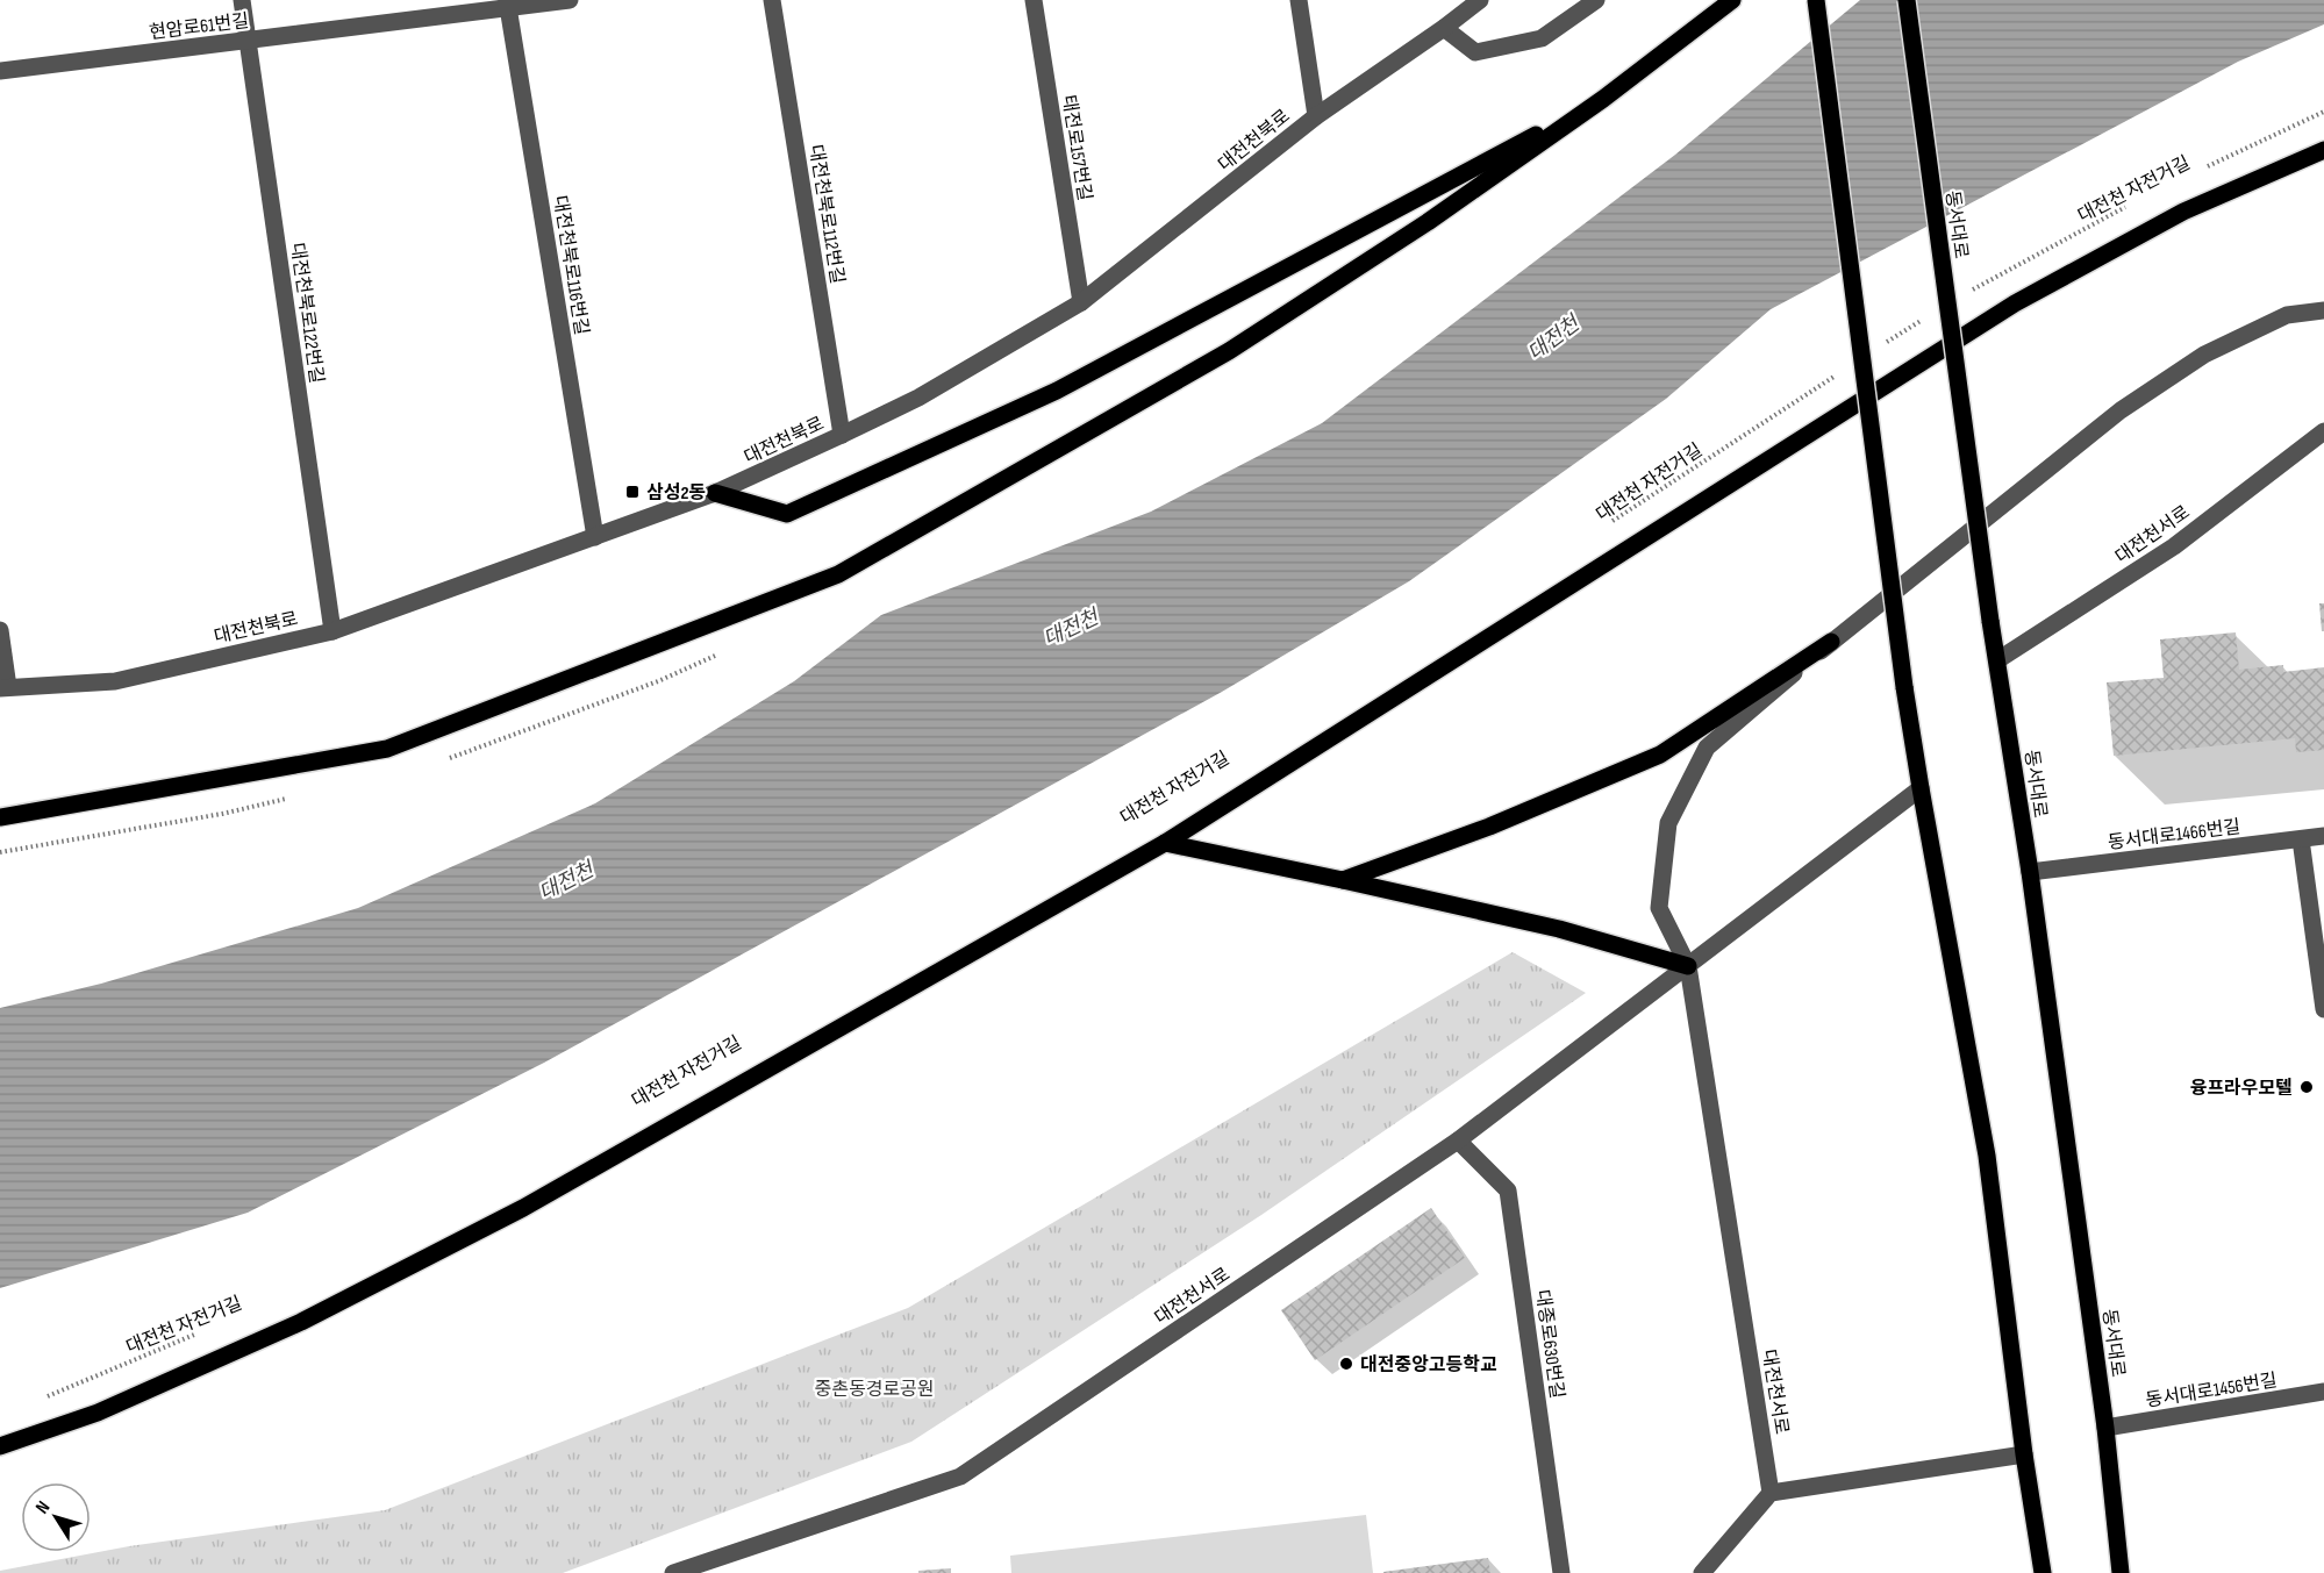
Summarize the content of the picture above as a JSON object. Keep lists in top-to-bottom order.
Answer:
{
  "streets": {
    "main road": ["동서대로"],
    "street": [
      "현암로61번길",
      "대전천북로",
      "태전로157번길",
      "대전천북로112번길",
      "대전천북로116번길",
      "대전천북로122번길",
      "대전천서로",
      "동서대로1466번길",
      "대종로630번길",
      "동서대로1456번길"
    ],
    "path": ["대전천 자전거길"]
  },
  "crossings": [
    ["현암로61번길", "대전천북로116번길"],
    ["현암로61번길", "대전천북로122번길"],
    ["대전천북로", "태전로157번길"],
    ["대전천북로", "대전천북로112번길"],
    ["대전천북로", "대전천북로116번길"],
    ["대전천북로", "대전천북로122번길"],
    ["동서대로", "대전천서로"],
    ["동서대로", "동서대로1466번길"],
    ["동서대로", "동서대로1456번길"],
    ["대전천서로", "대종로630번길"]
  ],
  "water": ["대전천"],
  "parks": ["중촌동경로공원"],
  "places": {
    "transit": ["삼성2동"],
    "other": ["융프라우모텔", "대전중앙고등학교"]
  },
  "north": "top left"
}
